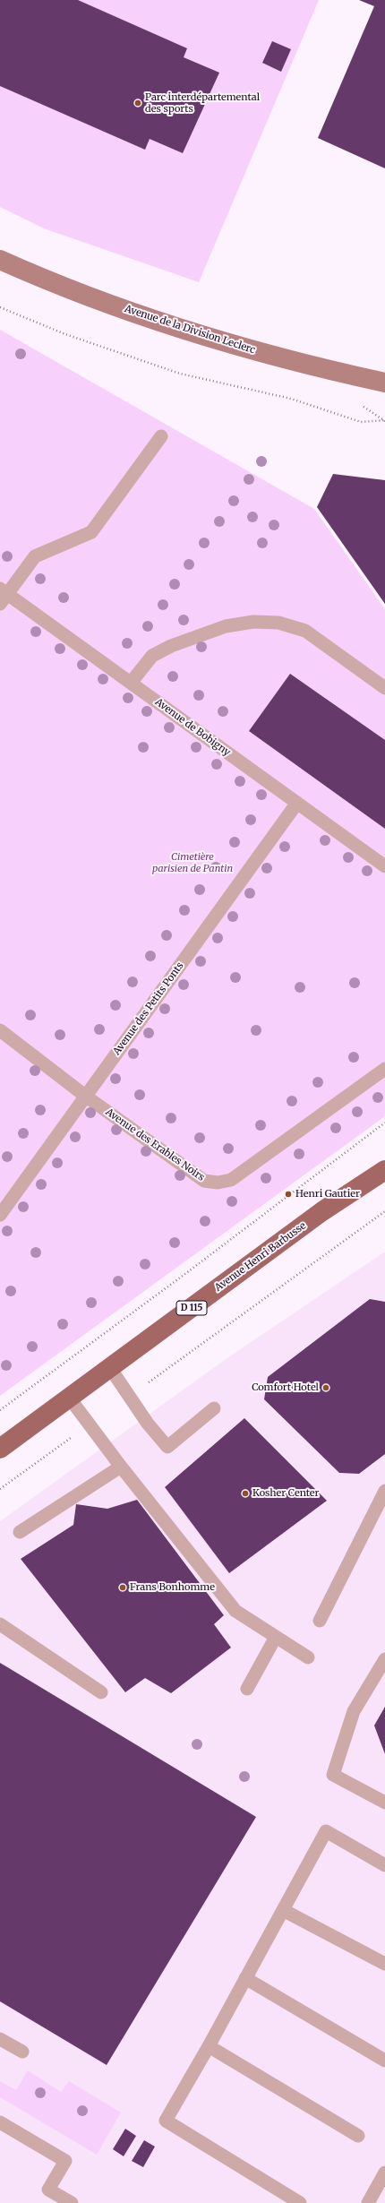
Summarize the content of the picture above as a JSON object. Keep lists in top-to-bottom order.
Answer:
{
  "streets": {
    "main road": ["Avenue de la Division Leclerc", "Avenue Henri Barbusse", "D 115"],
    "lane": ["Avenue de Bobigny", "Avenue des Petits Ponts", "Avenue des Erables Noirs"]
  },
  "crossings": [
    ["Avenue de Bobigny", "Avenue des Petits Ponts"],
    ["Avenue des Petits Ponts", "Avenue des Erables Noirs"]
  ],
  "parks": ["Cimetière parisien de Pantin"],
  "places": [
    "Parc interdépartemental des sports",
    "Henri Gautier",
    "Comfort Hotel",
    "Kosher Center",
    "Frans Bonhomme"
  ]
}
